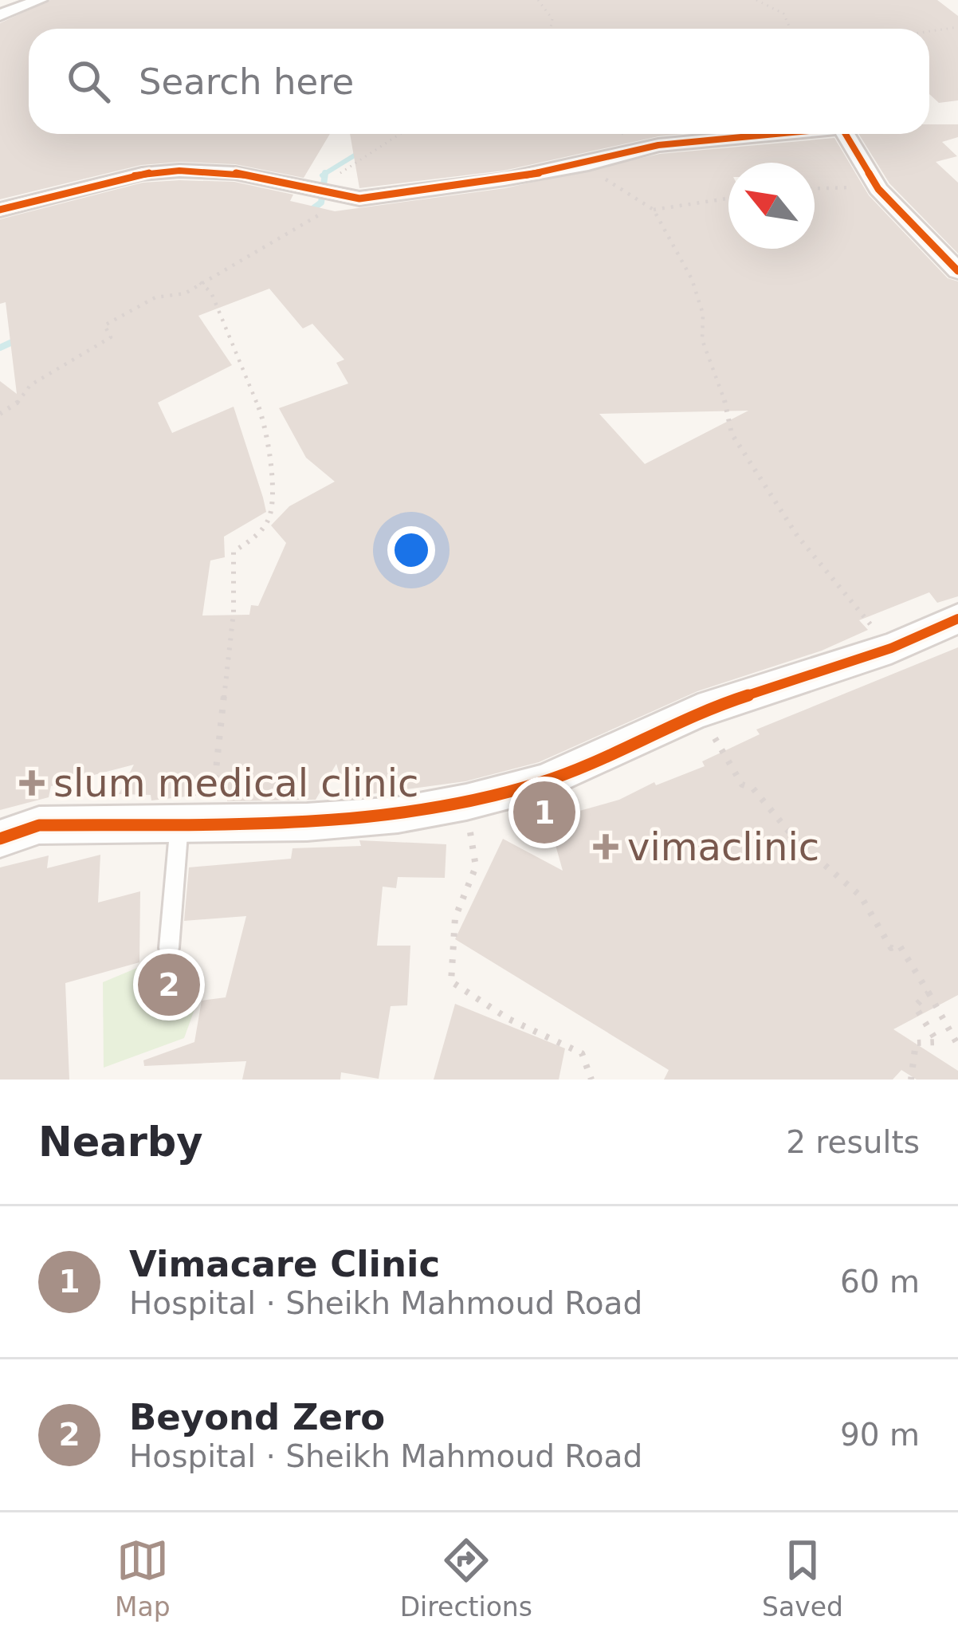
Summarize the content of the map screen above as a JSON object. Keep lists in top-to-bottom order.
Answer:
{
  "places": {
    "health": ["slum medical clinic", "vimaclinic"]
  },
  "north": "top left",
  "page": {
    "search": "Search here",
    "pins": ["1", "2"],
    "heading": ["Nearby", "2 results"],
    "list": [
      {
        "mark": "1",
        "name": "Vimacare Clinic",
        "note": "Hospital · Sheikh Mahmoud Road",
        "value": "60 m"
      },
      {
        "mark": "2",
        "name": "Beyond Zero",
        "note": "Hospital · Sheikh Mahmoud Road",
        "value": "90 m"
      }
    ],
    "nav": ["Map", "Directions", "Saved"]
  }
}
